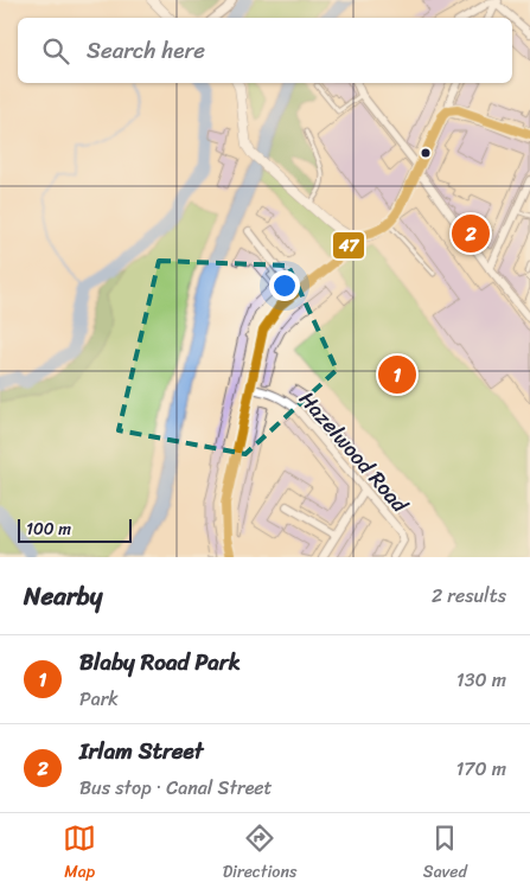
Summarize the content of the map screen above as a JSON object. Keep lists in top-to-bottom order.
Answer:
{
  "streets": {
    "street": ["Hazelwood Road"]
  },
  "lines": ["transit line 47"],
  "scale_bar": "100 m",
  "page": {
    "search": "Search here",
    "pins": ["2", "1"],
    "scale": "100 m",
    "heading": ["Nearby", "2 results"],
    "list": [
      {
        "mark": "1",
        "name": "Blaby Road Park",
        "note": "Park",
        "value": "130 m"
      },
      {
        "mark": "2",
        "name": "Irlam Street",
        "note": "Bus stop · Canal Street",
        "value": "170 m"
      }
    ],
    "nav": ["Map", "Directions", "Saved"]
  }
}
